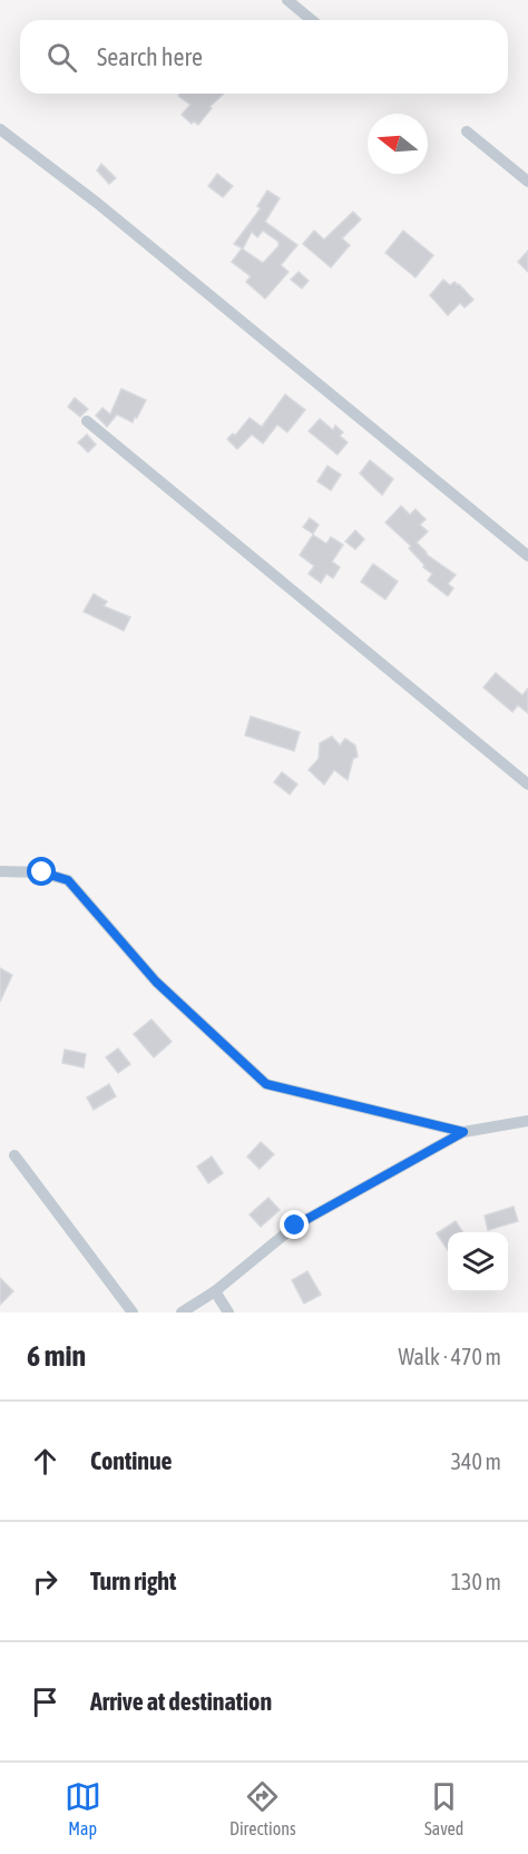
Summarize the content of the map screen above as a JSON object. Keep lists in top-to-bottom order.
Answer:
{
  "north": "left",
  "page": {
    "search": "Search here",
    "heading": ["6 min", "Walk · 470 m"],
    "list": [
      ["Continue", "340 m"],
      ["Turn right", "130 m"],
      "Arrive at destination"
    ],
    "nav": ["Map", "Directions", "Saved"]
  }
}
